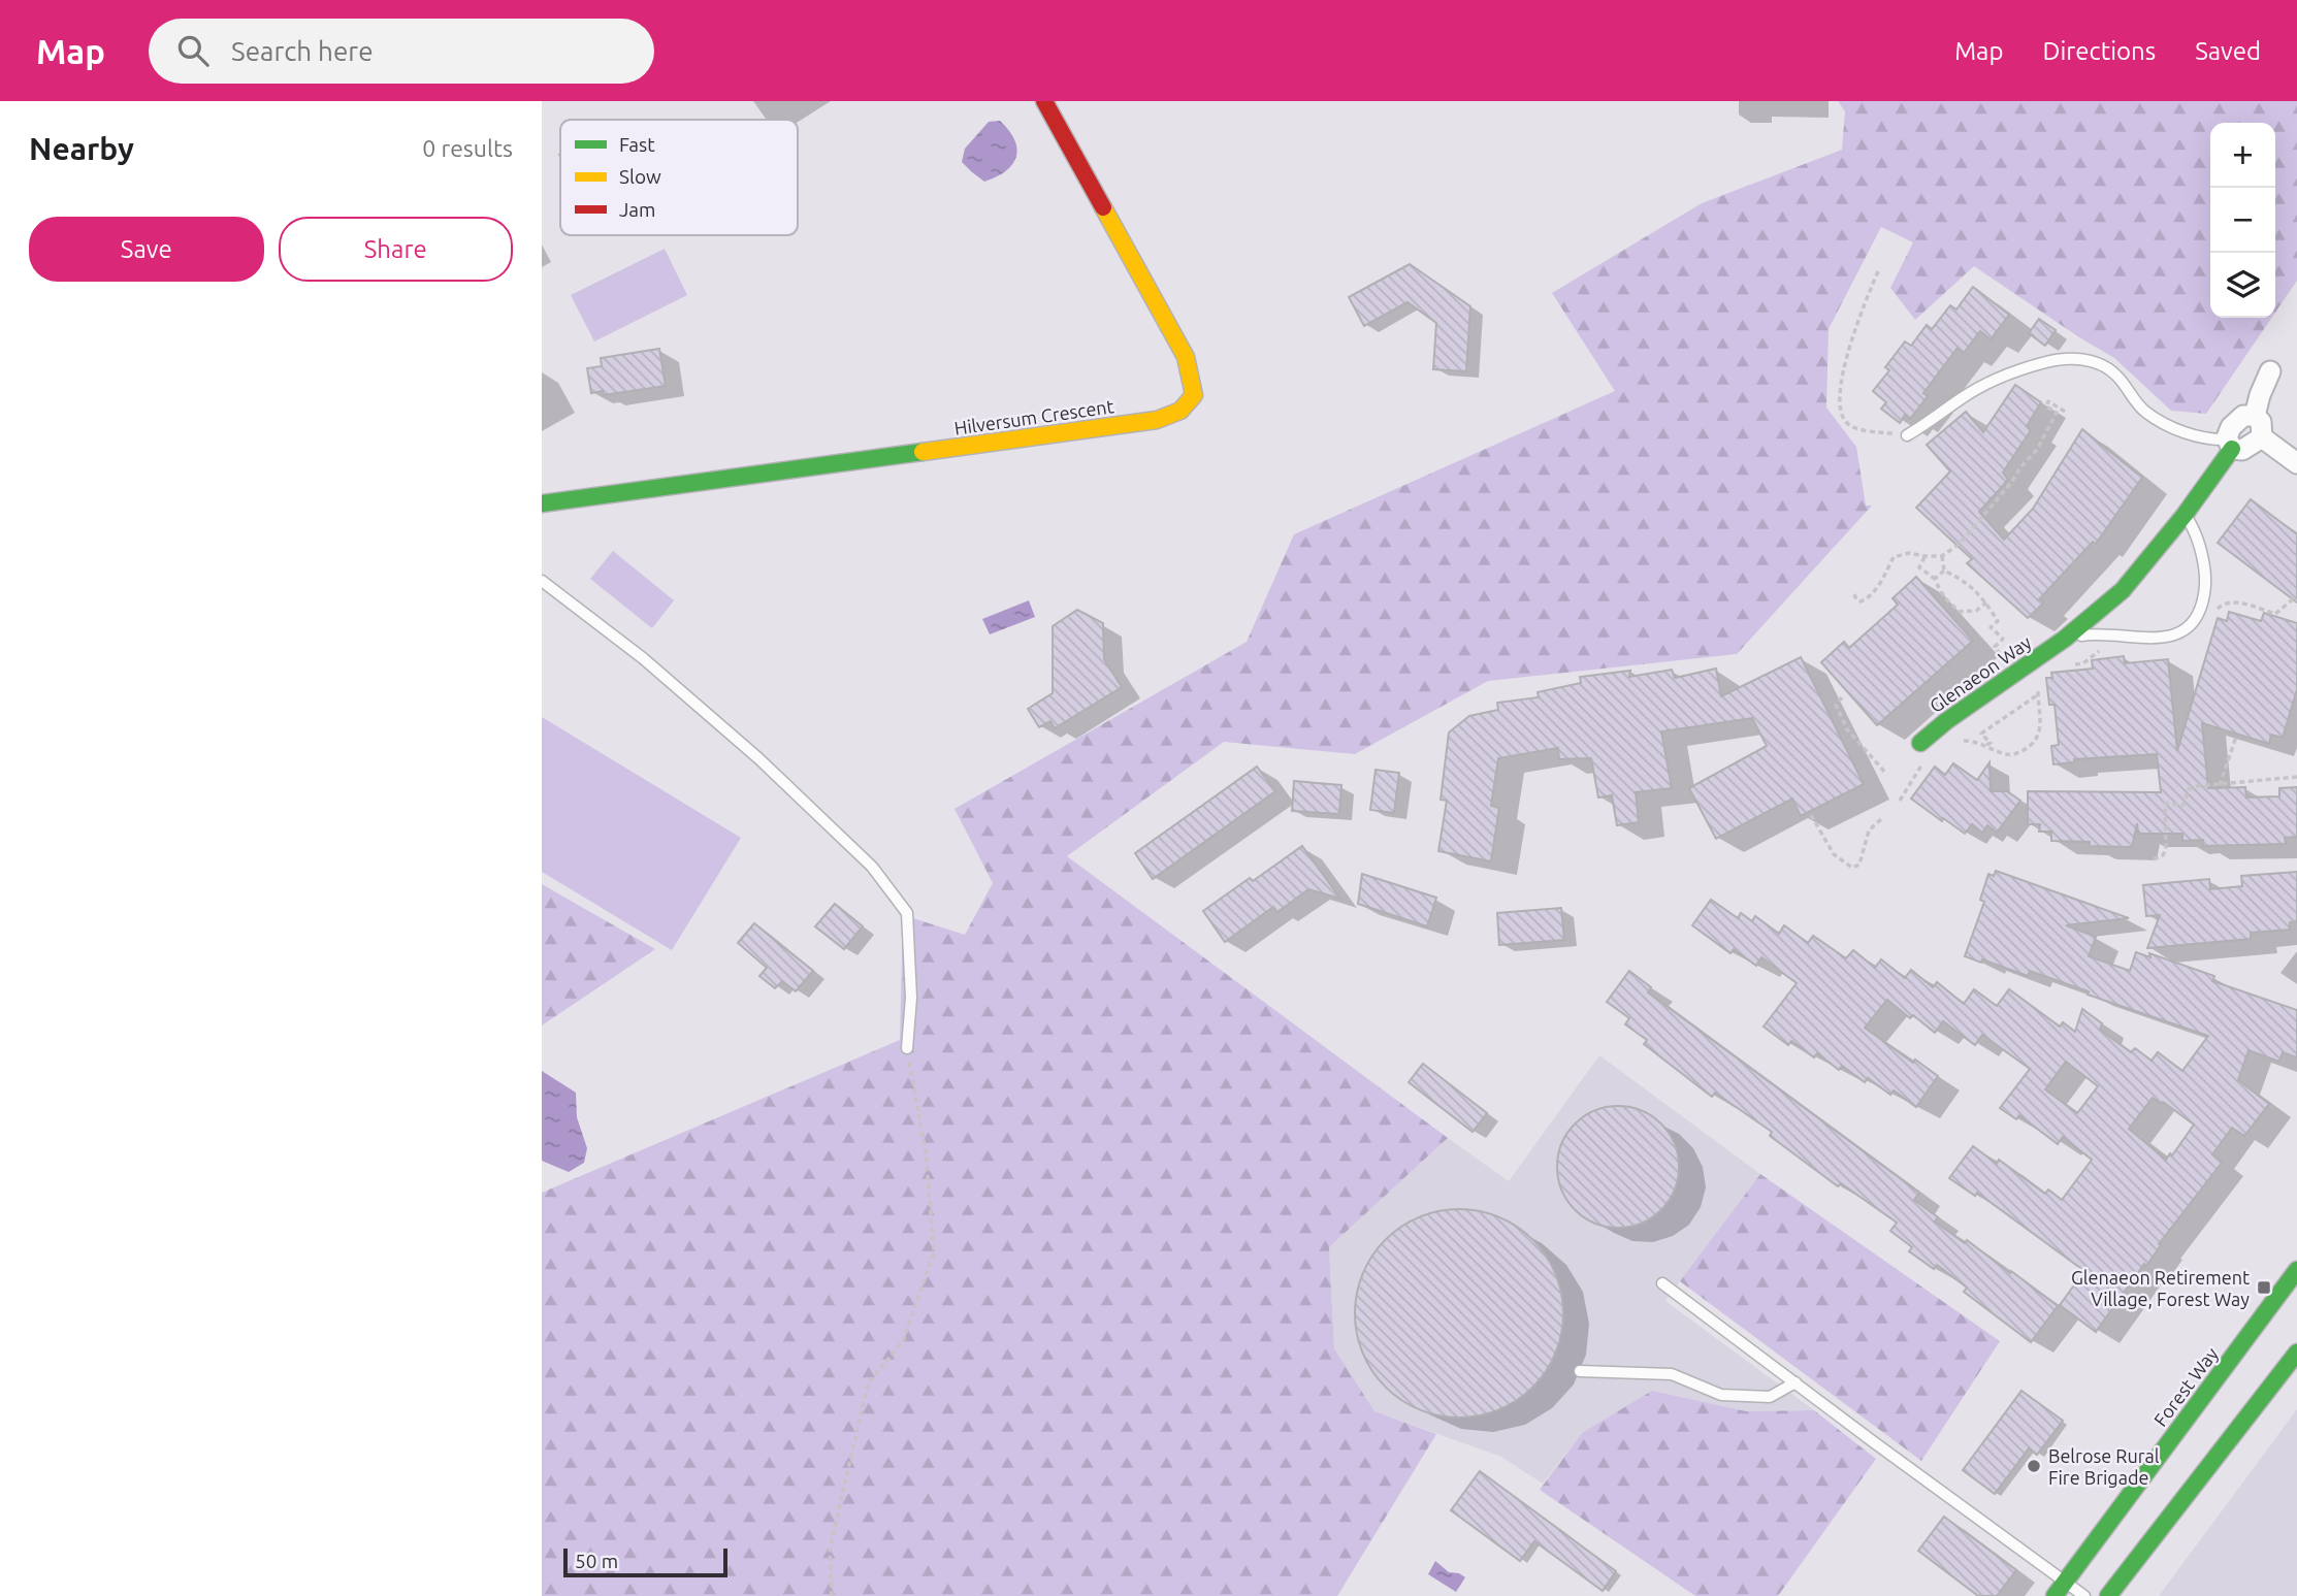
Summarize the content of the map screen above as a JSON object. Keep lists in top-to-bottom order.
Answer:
{
  "streets": {
    "street": ["Hilversum Crescent", "Glenaeon Way", "Forest Way"]
  },
  "places": {
    "transit": ["Glenaeon Retirement Village, Forest Way"],
    "other": ["Belrose Rural Fire Brigade"]
  },
  "legend": ["Fast", "Slow", "Jam"],
  "scale_bar": "50 m",
  "page": {
    "header": "Map",
    "search": "Search here",
    "nav": ["Map", "Directions", "Saved"],
    "heading": ["Nearby", "0 results"],
    "map_buttons": ["+", "−"],
    "buttons": ["Save", "Share"],
    "scale": "50 m"
  }
}
